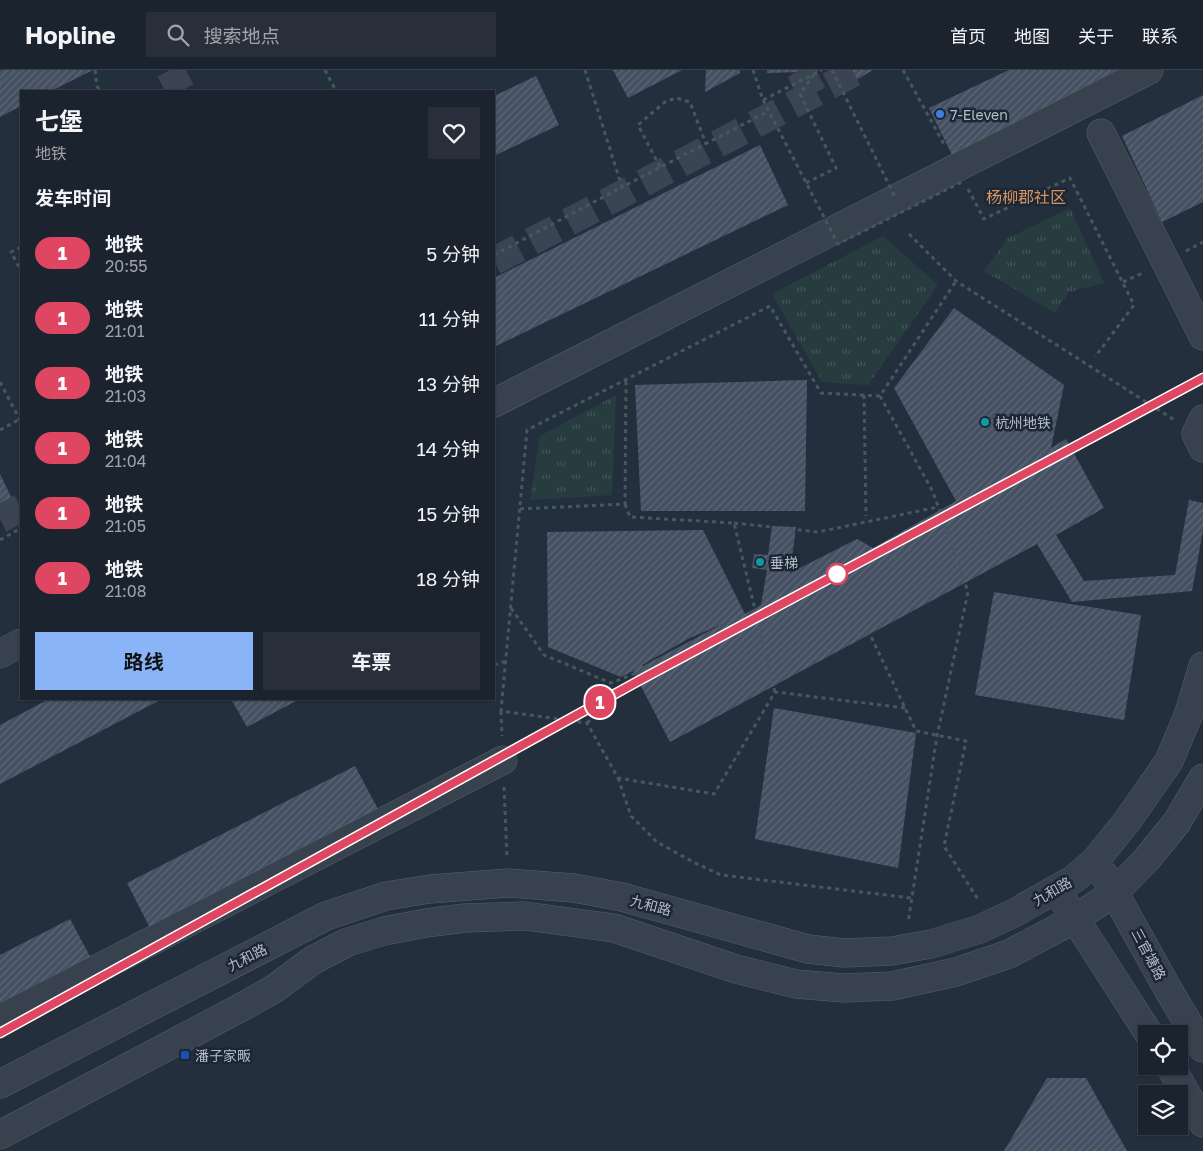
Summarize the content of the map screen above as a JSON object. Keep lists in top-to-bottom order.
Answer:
{
  "streets": {
    "street": ["九和路", "三官塘路"]
  },
  "crossings": [
    ["九和路", "三官塘路"]
  ],
  "districts": ["杨柳郡社区"],
  "places": {
    "other": ["7-Eleven", "杭州地铁", "垂梯"],
    "transit": ["潘子家畈"]
  },
  "lines": ["metro line 1"],
  "page": {
    "header": "Hopline",
    "search": "搜索地点",
    "nav": [
      "首页",
      "地图",
      "关于",
      "联系"
    ],
    "on_map": "1",
    "heading": [
      ["七堡", "地铁"],
      "发车时间"
    ],
    "list": [
      {
        "mark": "1",
        "name": "地铁",
        "note": "20:55",
        "value": "5 分钟"
      },
      {
        "mark": "1",
        "name": "地铁",
        "note": "21:01",
        "value": "11 分钟"
      },
      {
        "mark": "1",
        "name": "地铁",
        "note": "21:03",
        "value": "13 分钟"
      },
      {
        "mark": "1",
        "name": "地铁",
        "note": "21:04",
        "value": "14 分钟"
      },
      {
        "mark": "1",
        "name": "地铁",
        "note": "21:05",
        "value": "15 分钟"
      },
      {
        "mark": "1",
        "name": "地铁",
        "note": "21:08",
        "value": "18 分钟"
      }
    ],
    "buttons": ["路线", "车票"]
  }
}
